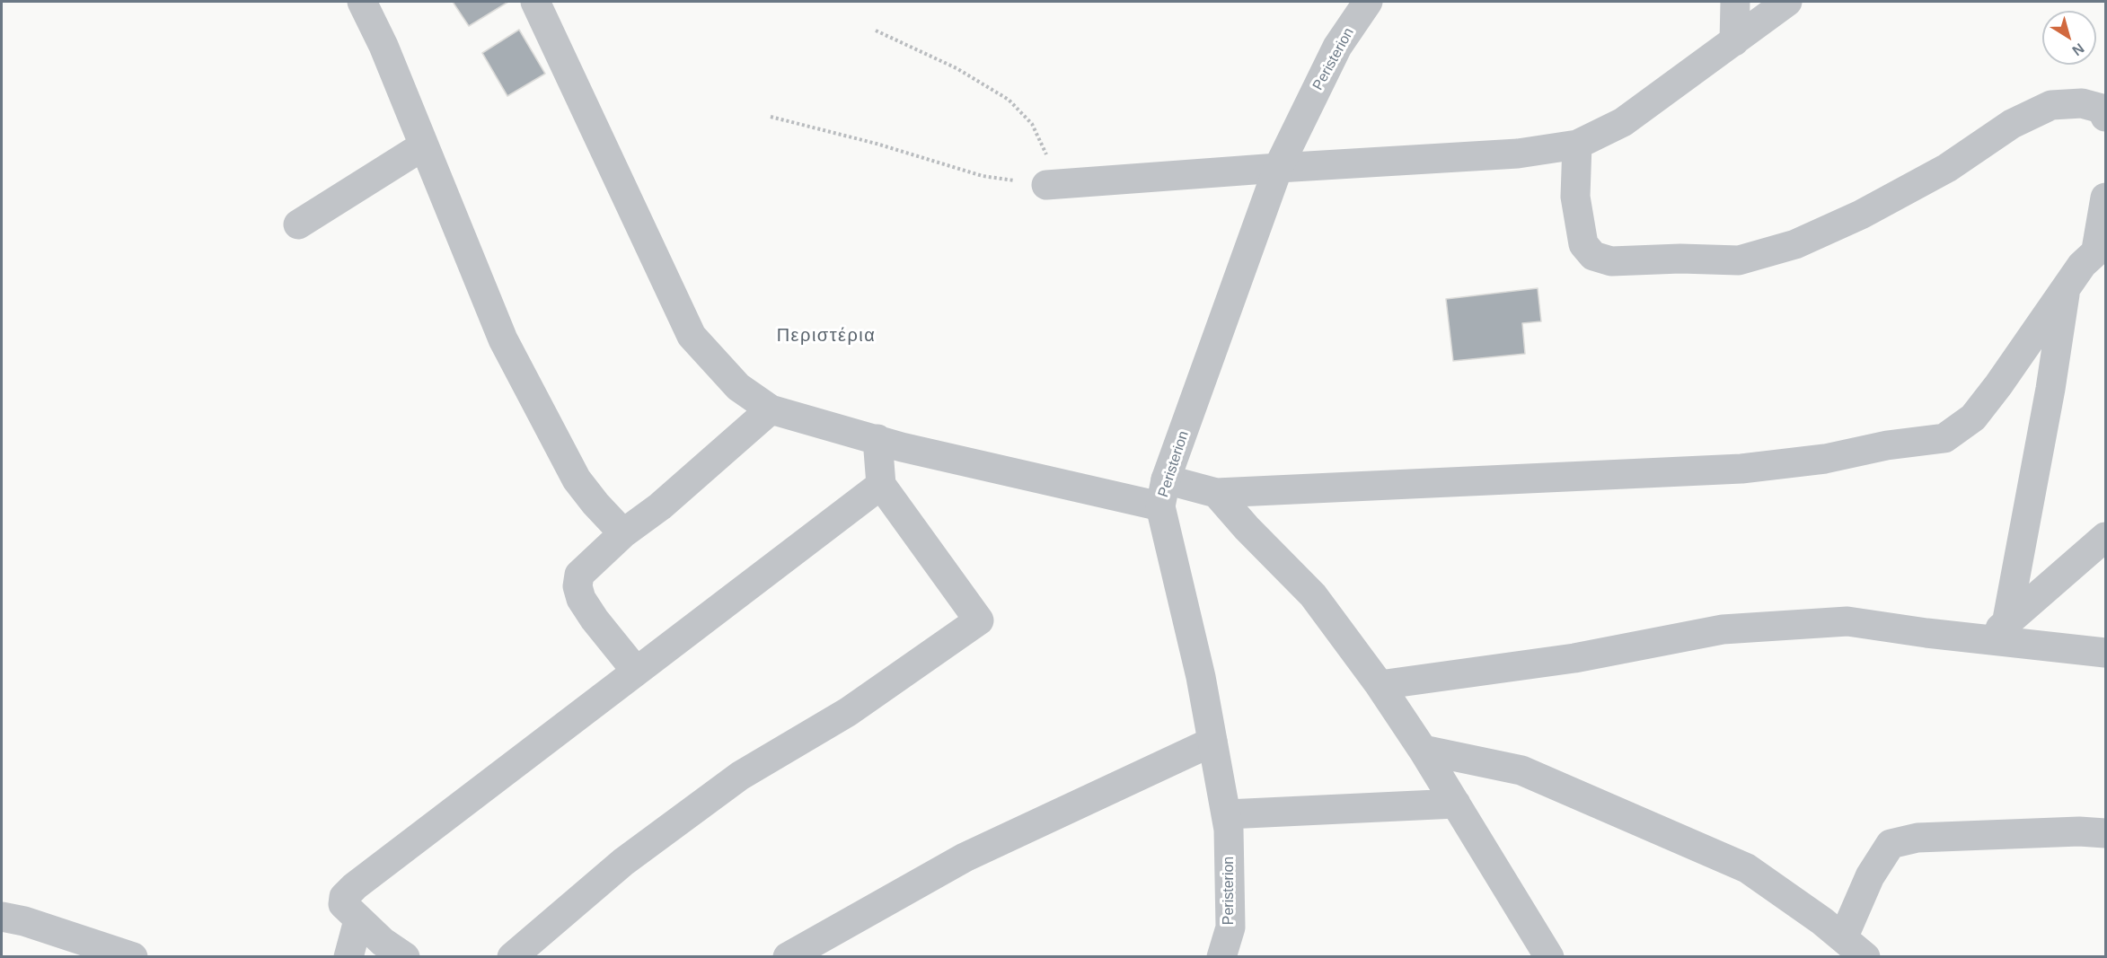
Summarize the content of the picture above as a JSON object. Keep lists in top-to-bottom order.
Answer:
{
  "streets": {
    "street": ["Peristerion"]
  },
  "districts": ["Περιστέρια"],
  "north": "bottom right"
}
